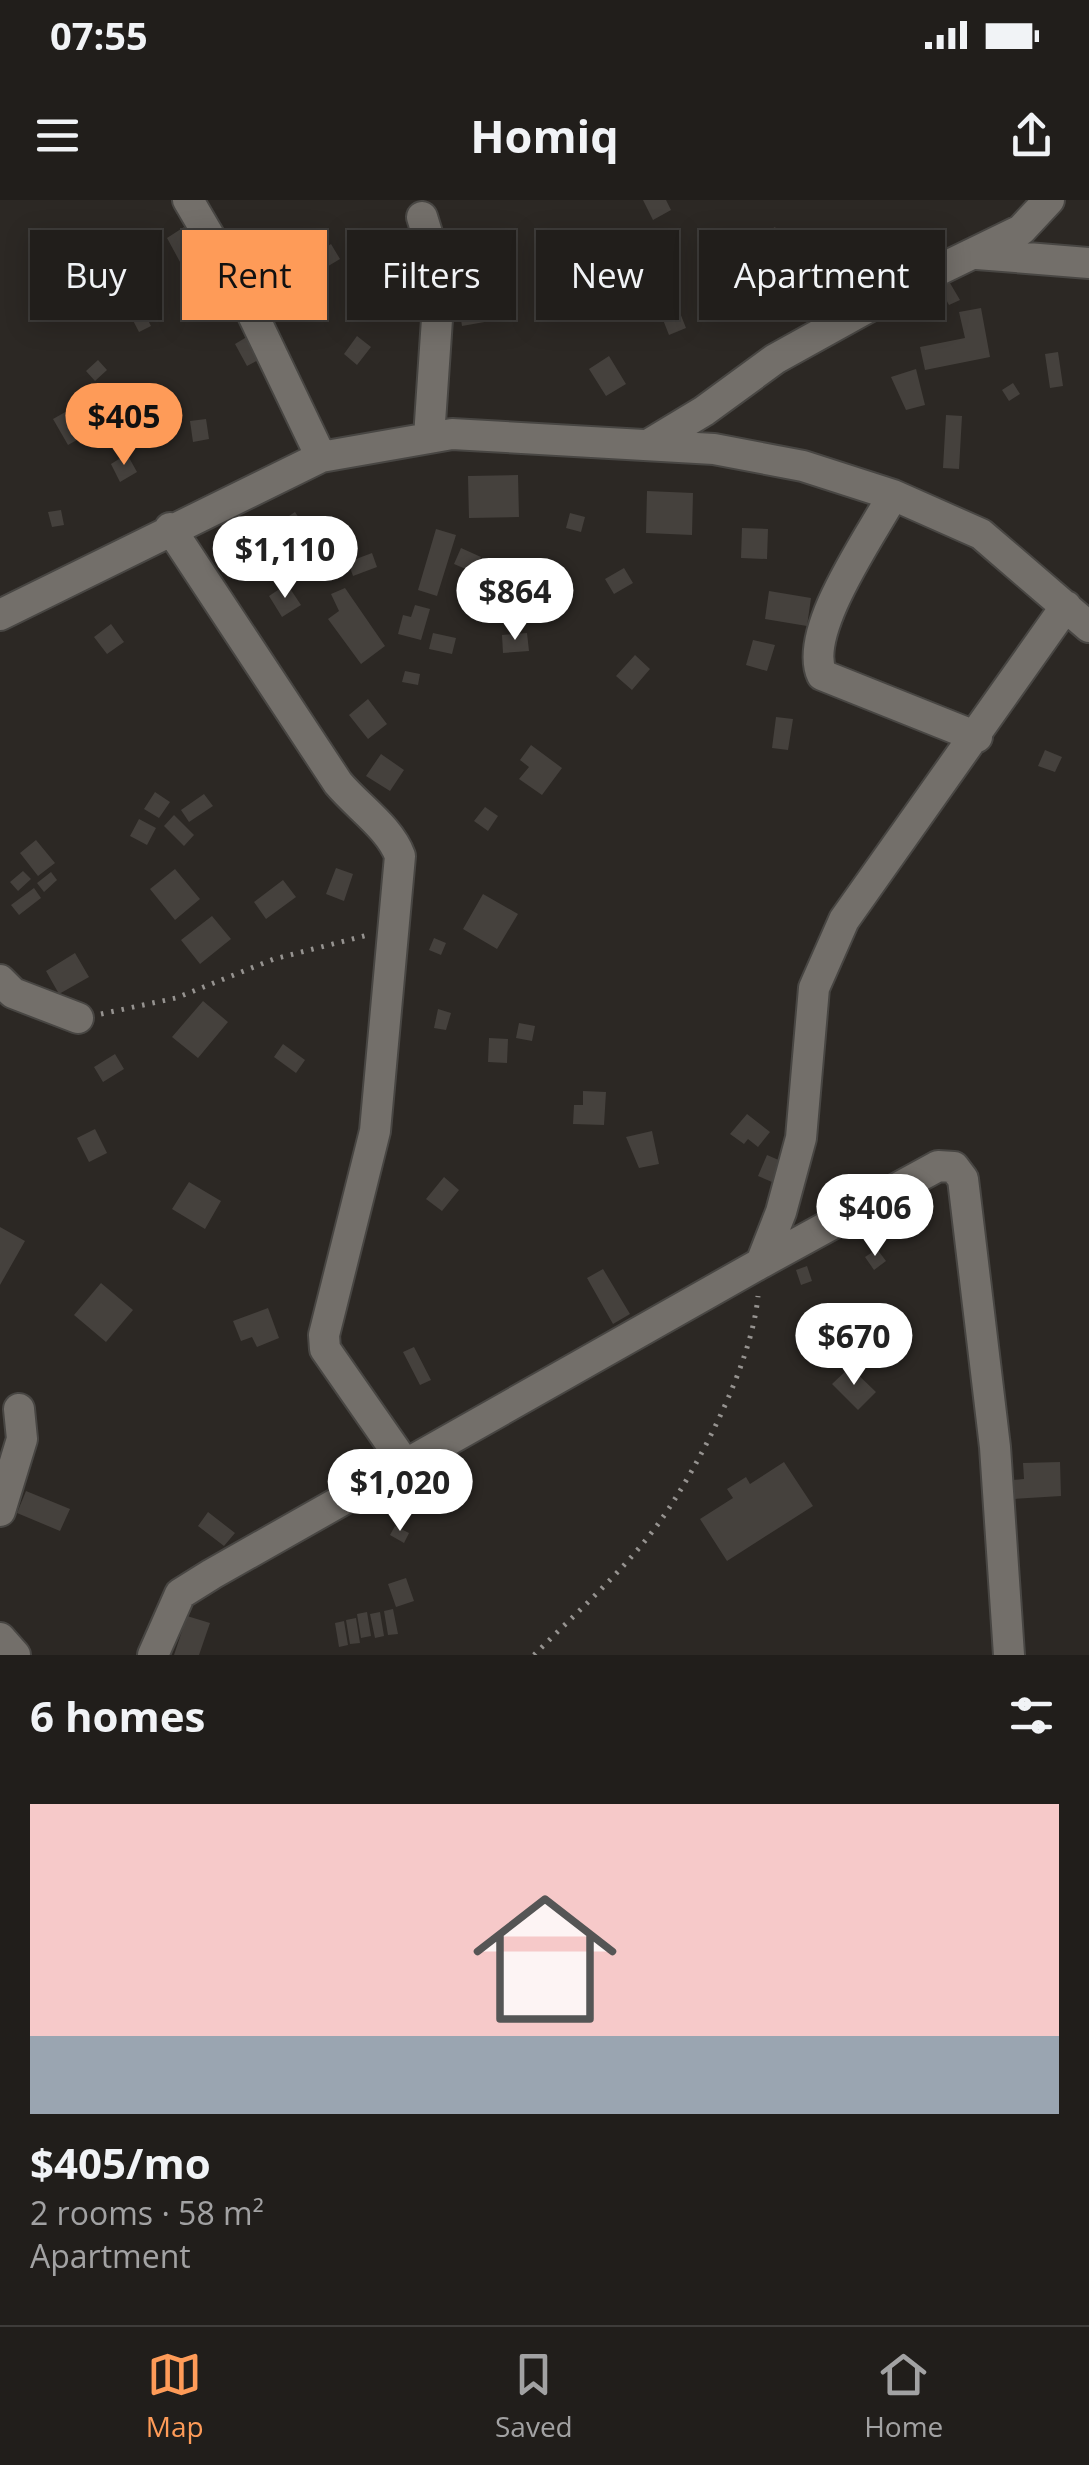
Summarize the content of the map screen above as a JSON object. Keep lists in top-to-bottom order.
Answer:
{
  "page": {
    "status": "07:55",
    "header": "Homiq",
    "chip": [
      "Buy",
      "Rent",
      "Filters",
      "New",
      "Apartment"
    ],
    "price": [
      "$405",
      "$1,110",
      "$864",
      "$406",
      "$670",
      "$1,020"
    ],
    "heading": "6 homes",
    "list": [
      {
        "name": "$405/mo",
        "note": "2 rooms · 58 m² · Apartment"
      }
    ],
    "tabs": ["Map", "Saved", "Home"]
  }
}
